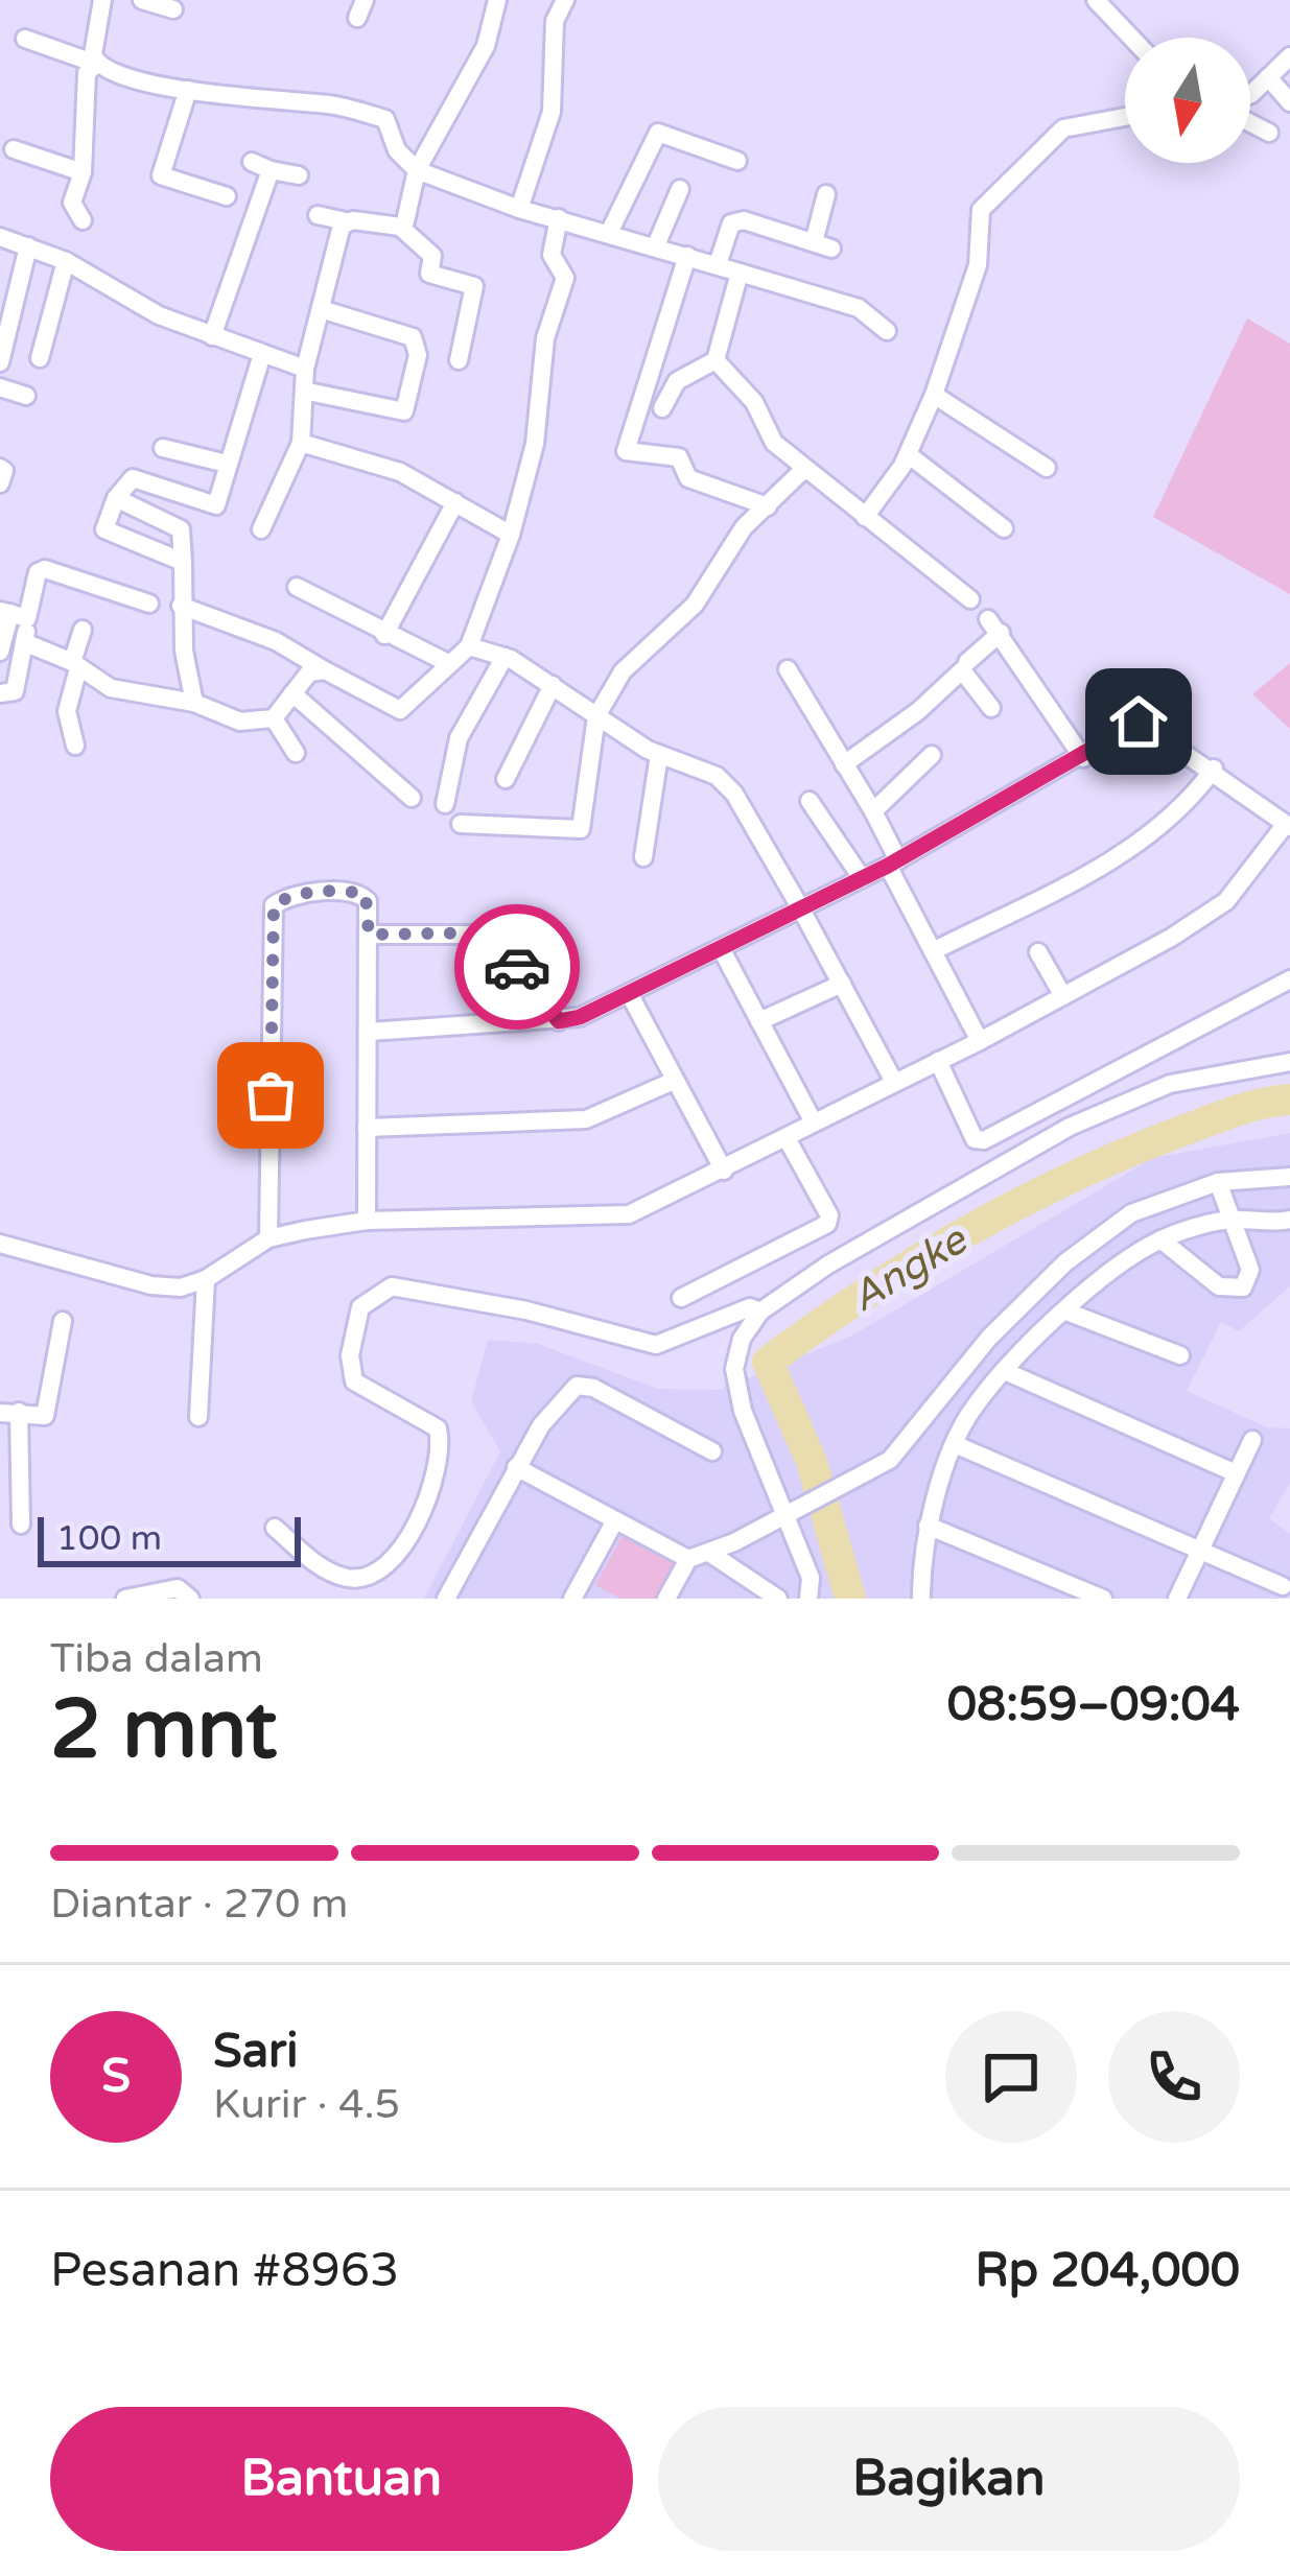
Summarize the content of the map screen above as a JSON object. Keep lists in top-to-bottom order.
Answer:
{
  "water": ["Angke"],
  "scale_bar": "100 m",
  "north": "bottom",
  "page": {
    "scale": "100 m",
    "heading": ["2 mnt", "Tiba dalam", "08:59–09:04"],
    "panel": [
      "Sari",
      "Kurir · 4.5",
      "Pesanan #8963",
      "Rp 204,000"
    ],
    "bar": "Diantar · 270 m",
    "round": "S",
    "buttons": ["Bantuan", "Bagikan"]
  }
}
